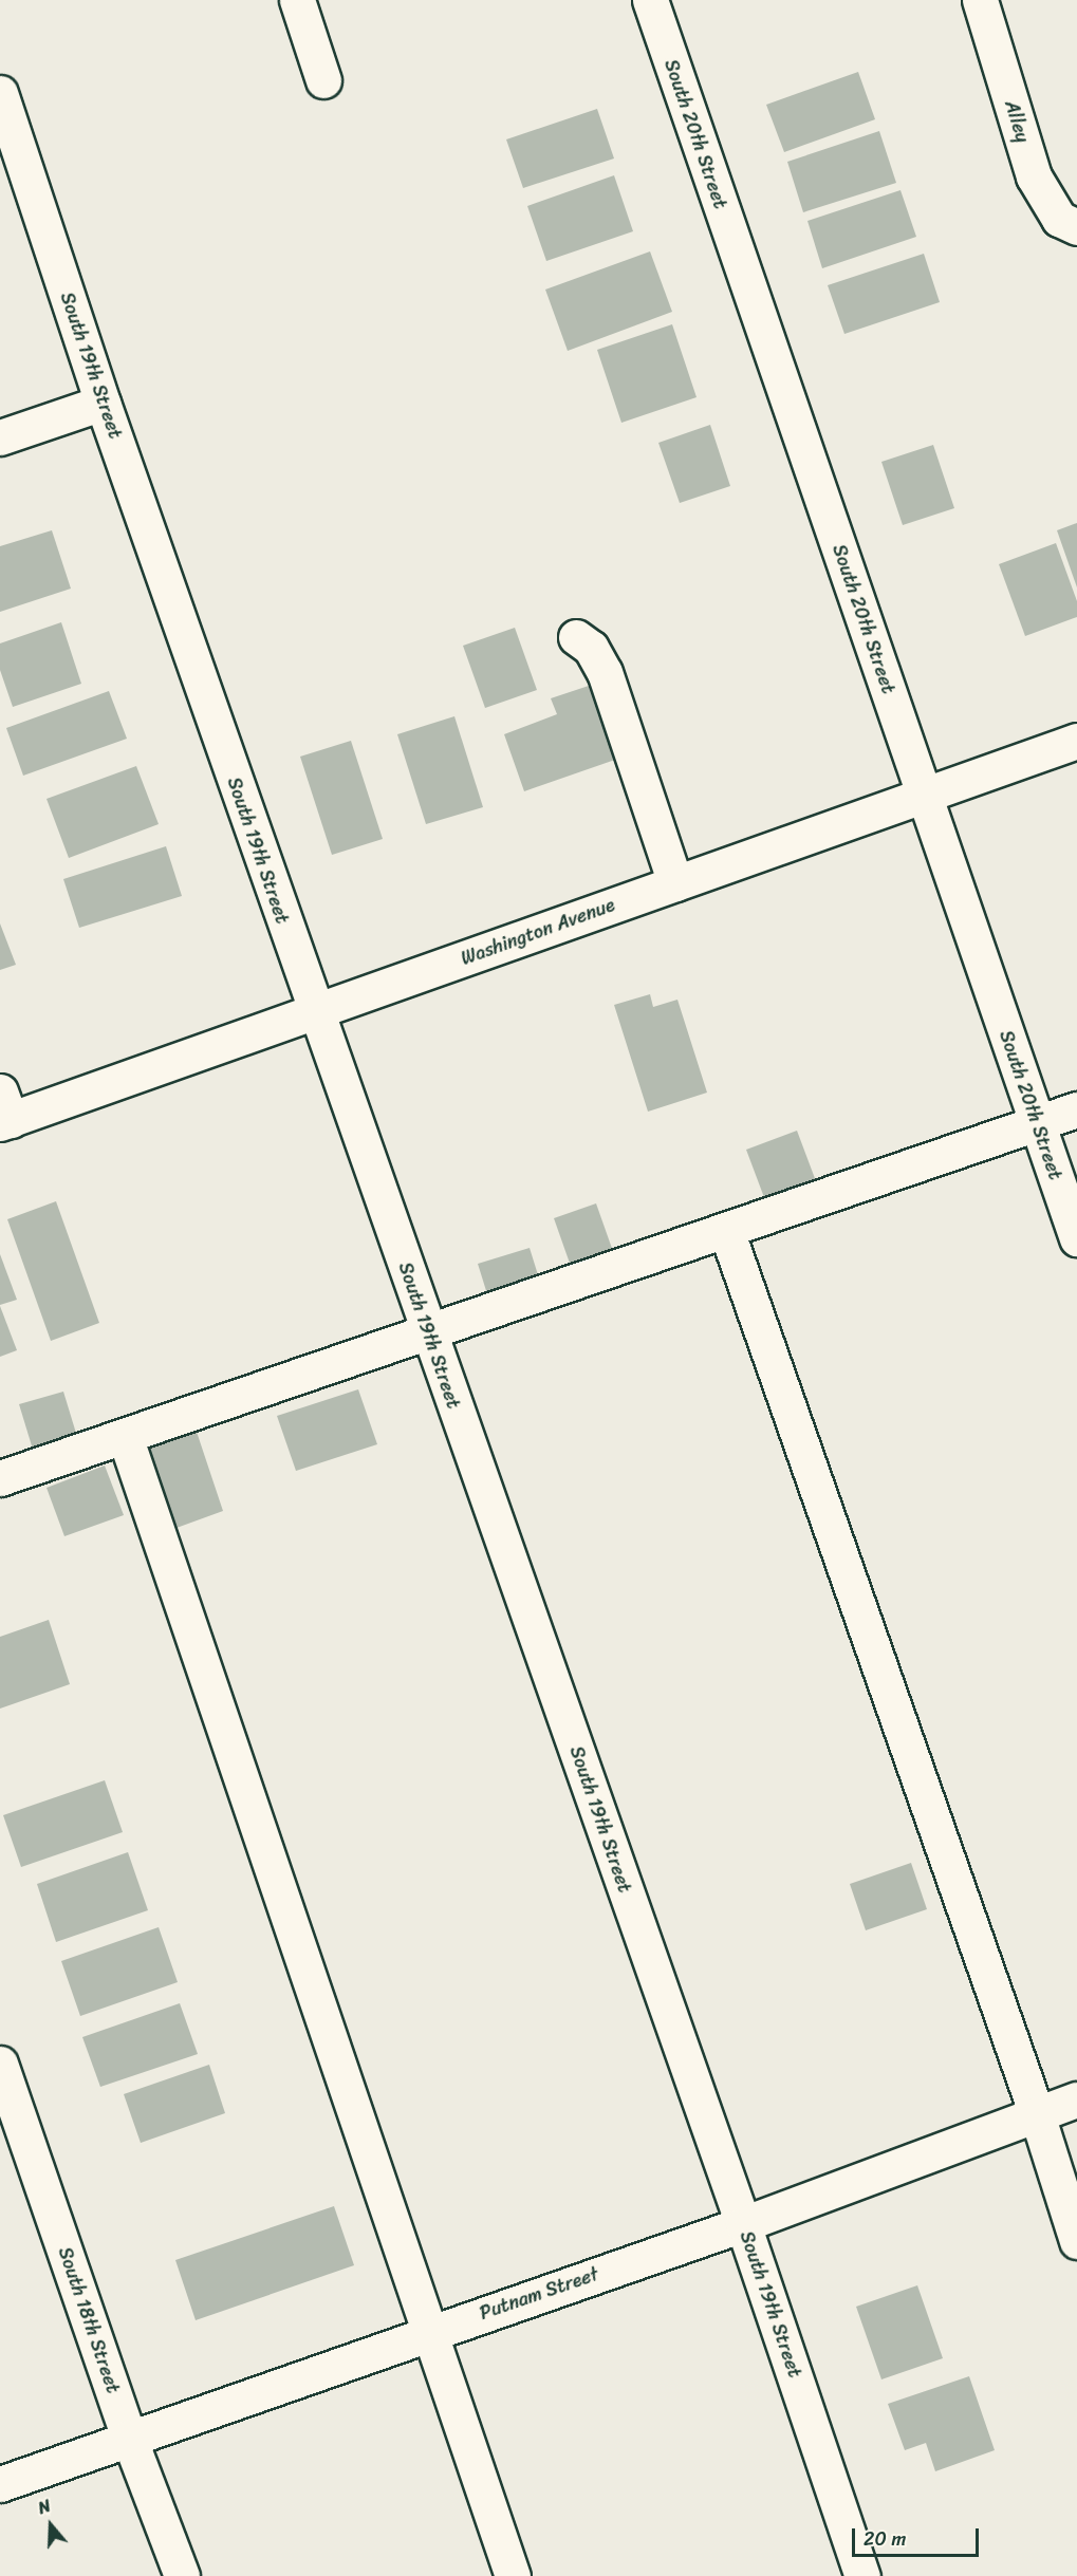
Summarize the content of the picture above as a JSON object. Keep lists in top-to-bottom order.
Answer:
{
  "streets": {
    "street": [
      "Alley",
      "South 20th Street",
      "South 19th Street",
      "Washington Avenue",
      "Putnam Street",
      "South 18th Street"
    ]
  },
  "crossings": [
    ["South 20th Street", "Washington Avenue"],
    ["South 19th Street", "Washington Avenue"],
    ["South 19th Street", "Putnam Street"],
    ["Putnam Street", "South 18th Street"]
  ],
  "scale_bar": "20 m",
  "north": "top"
}
